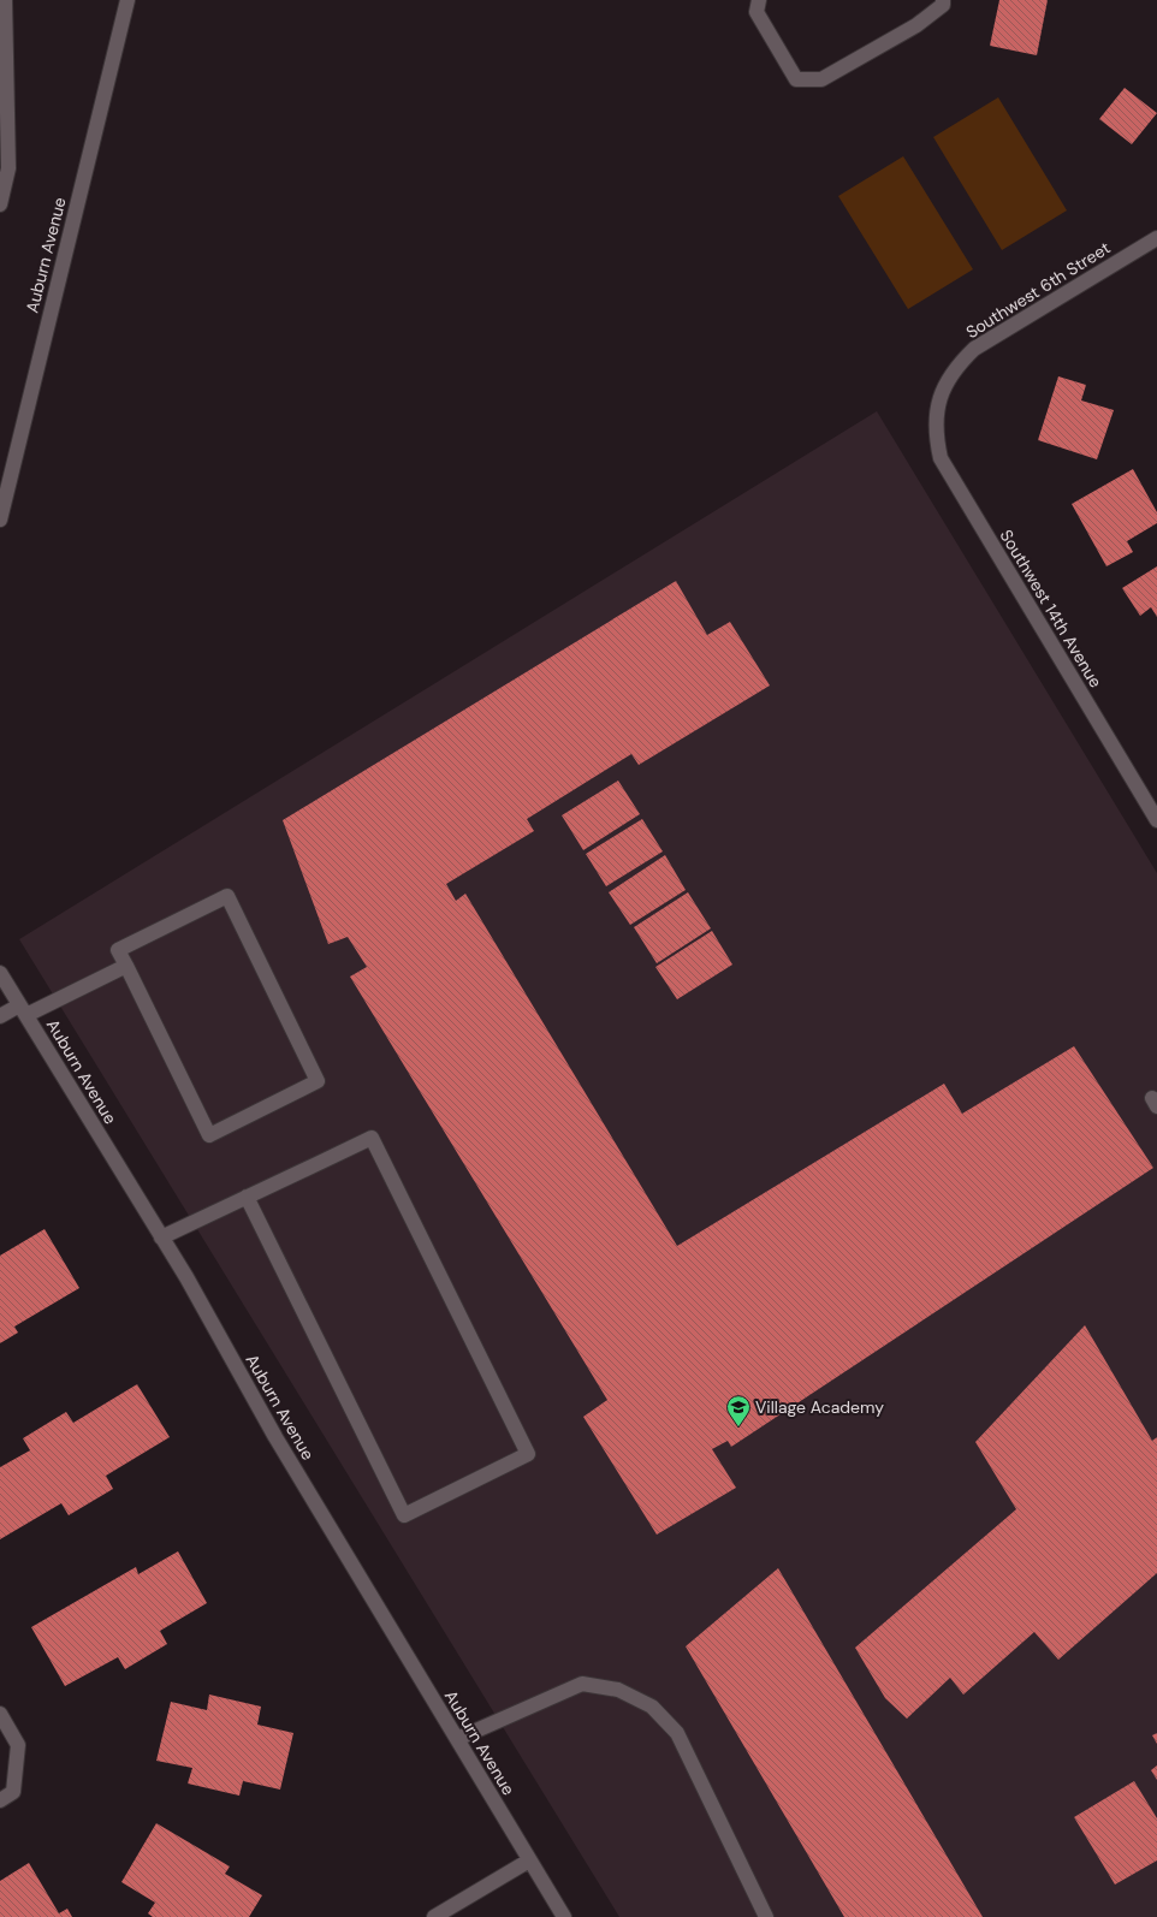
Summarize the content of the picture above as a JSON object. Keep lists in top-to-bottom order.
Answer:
{
  "streets": {
    "street": ["Auburn Avenue", "Southwest 6th Street", "Southwest 14th Avenue"]
  },
  "crossings": [
    ["Southwest 6th Street", "Southwest 14th Avenue"]
  ],
  "places": {
    "school or university": ["Village Academy"]
  }
}
